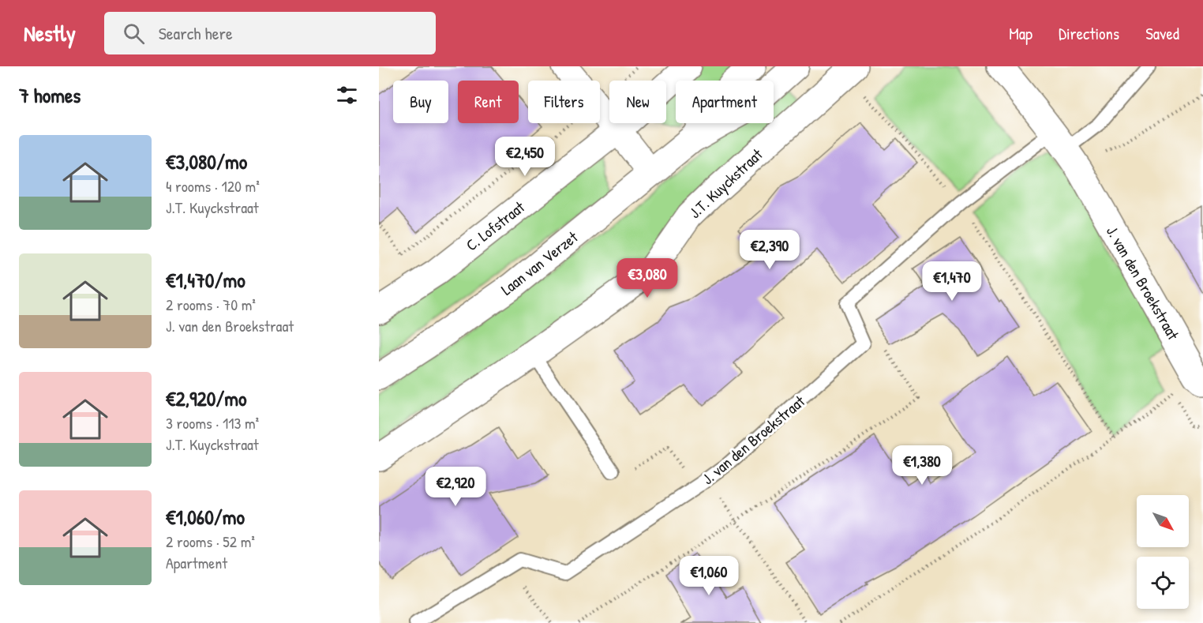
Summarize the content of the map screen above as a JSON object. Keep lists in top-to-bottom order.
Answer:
{
  "streets": {
    "street": [
      "J.T. Kuyckstraat",
      "C. Lofstraat",
      "Laan van Verzet",
      "J. van den Broekstraat"
    ]
  },
  "north": "bottom right",
  "page": {
    "header": "Nestly",
    "search": "Search here",
    "nav": ["Map", "Directions", "Saved"],
    "heading": "7 homes",
    "chip": [
      "Buy",
      "Rent",
      "Filters",
      "New",
      "Apartment"
    ],
    "list": [
      {
        "name": "€3,080/mo",
        "note": "4 rooms · 120 m² · J.T. Kuyckstraat"
      },
      {
        "name": "€1,470/mo",
        "note": "2 rooms · 70 m² · J. van den Broekstraat"
      },
      {
        "name": "€2,920/mo",
        "note": "3 rooms · 113 m² · J.T. Kuyckstraat"
      },
      {
        "name": "€1,060/mo",
        "note": "2 rooms · 52 m² · Apartment"
      }
    ],
    "price": [
      "€2,450",
      "€2,390",
      "€3,080",
      "€1,470",
      "€1,380",
      "€2,920",
      "€1,060"
    ]
  }
}
